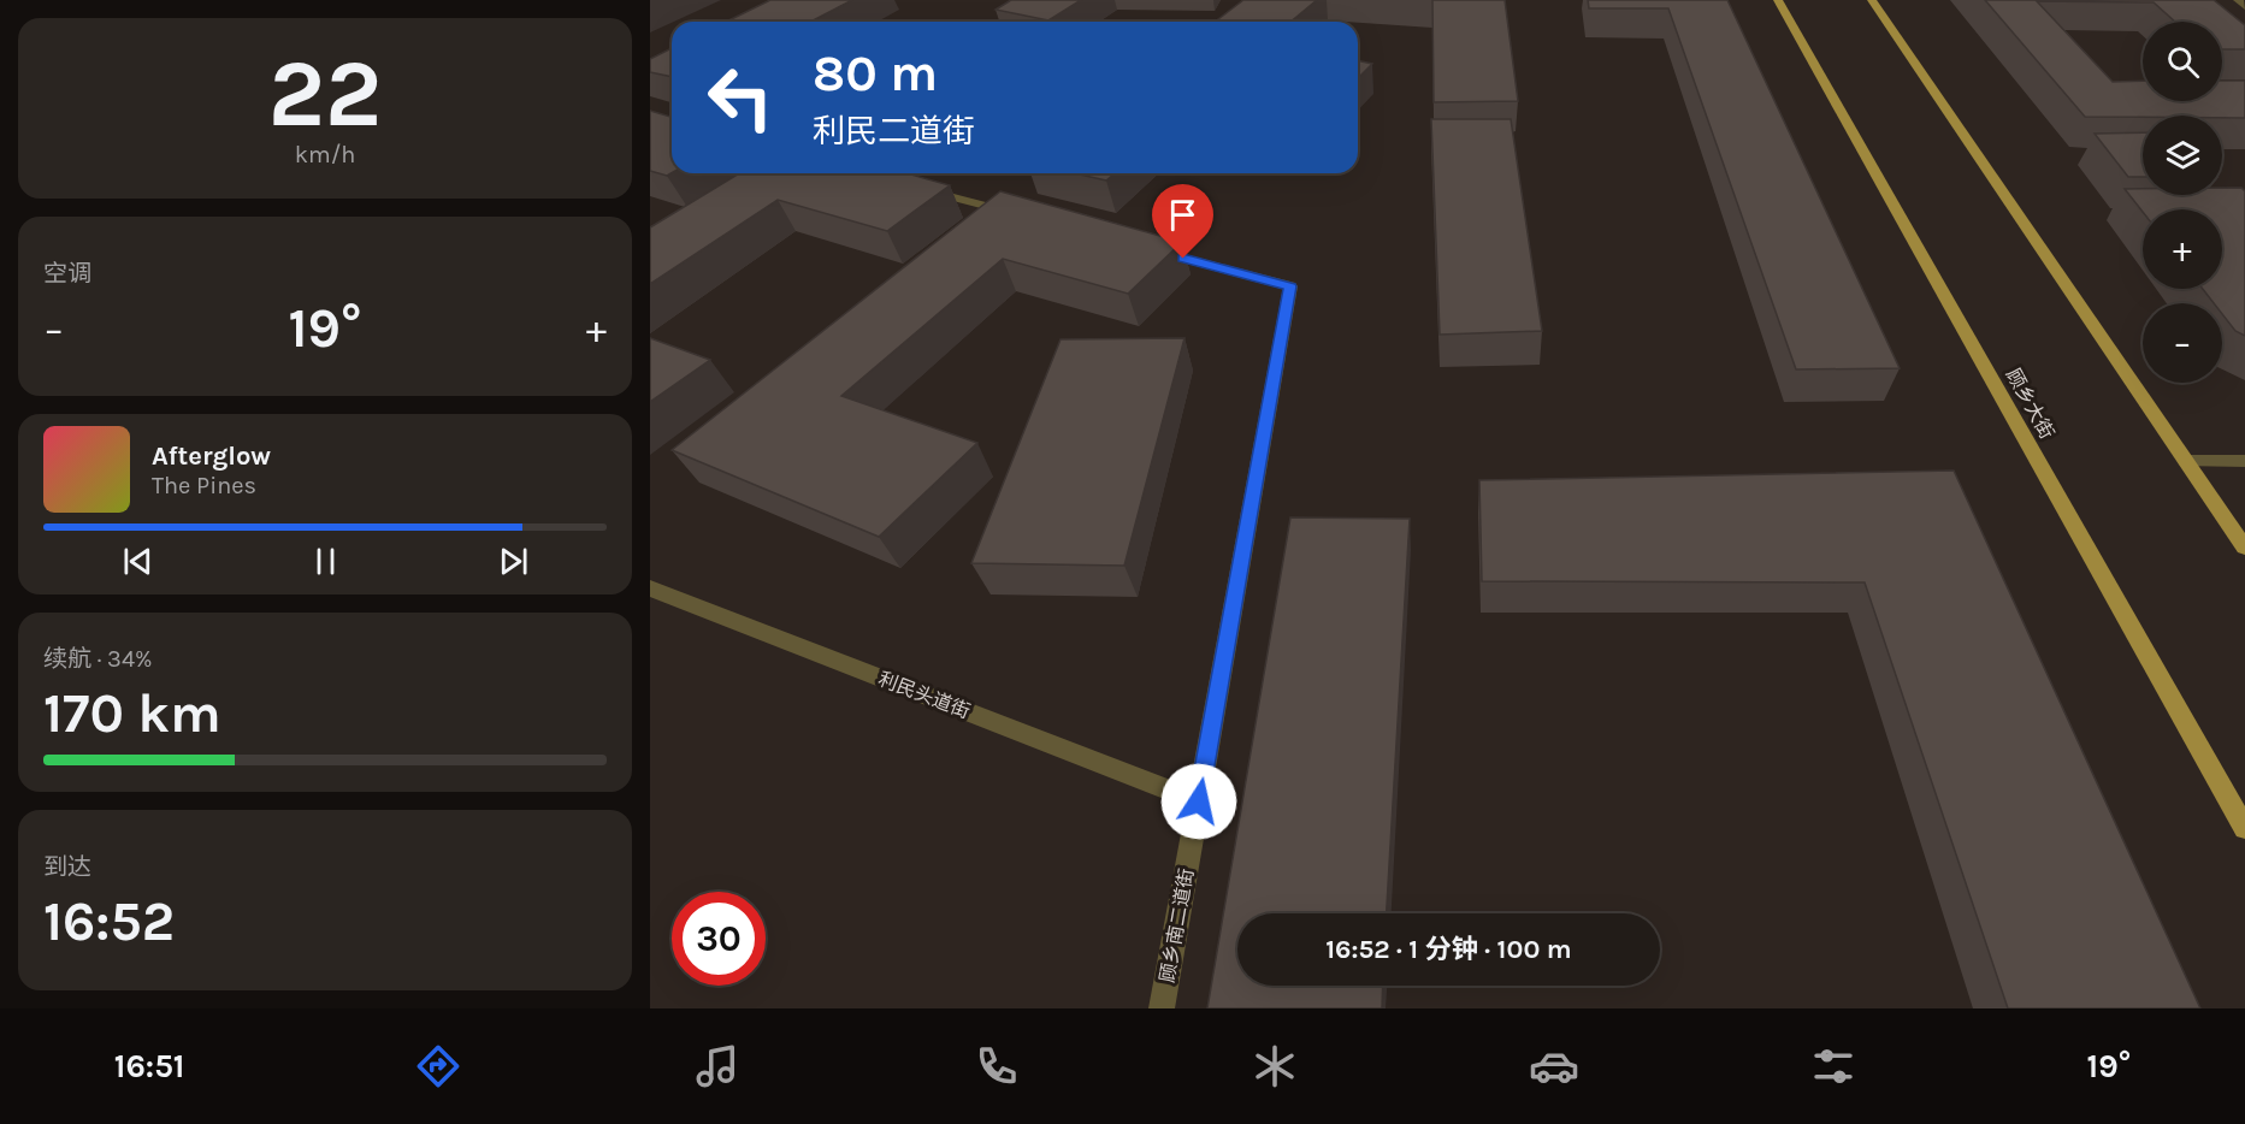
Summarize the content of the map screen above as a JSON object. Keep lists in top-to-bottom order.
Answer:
{
  "streets": {
    "main road": ["顾乡大街"],
    "street": ["利民头道街", "顾乡南二道街"]
  },
  "crossings": [
    ["利民头道街", "顾乡南二道街"]
  ],
  "page": {
    "tile": [
      ["22", "km/h"],
      "空调",
      ["续航 · 34%", "170 km"],
      ["到达", "16:52"]
    ],
    "map_buttons": ["+", "−"],
    "turn": ["80 m", "利民二道街"],
    "heat": ["−", "19°", "+"],
    "song": ["Afterglow", "The Pines"],
    "limit": "30",
    "trip": "16:52 · 1 分钟 · 100 m",
    "tabs": ["16:51", "19°"]
  }
}
